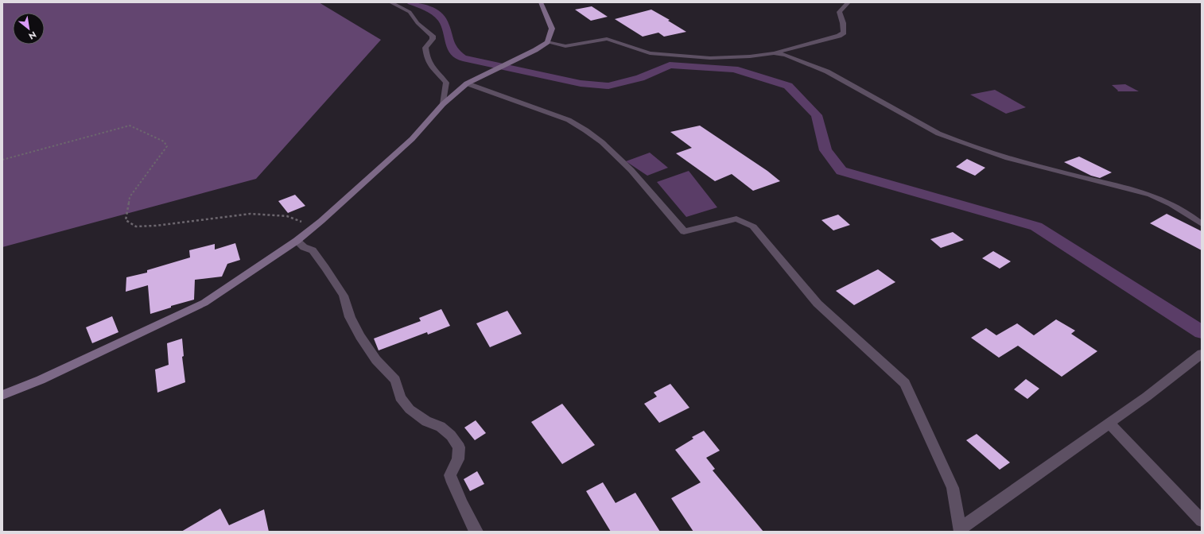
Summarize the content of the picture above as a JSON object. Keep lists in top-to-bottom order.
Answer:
{
  "north": "bottom right"
}
